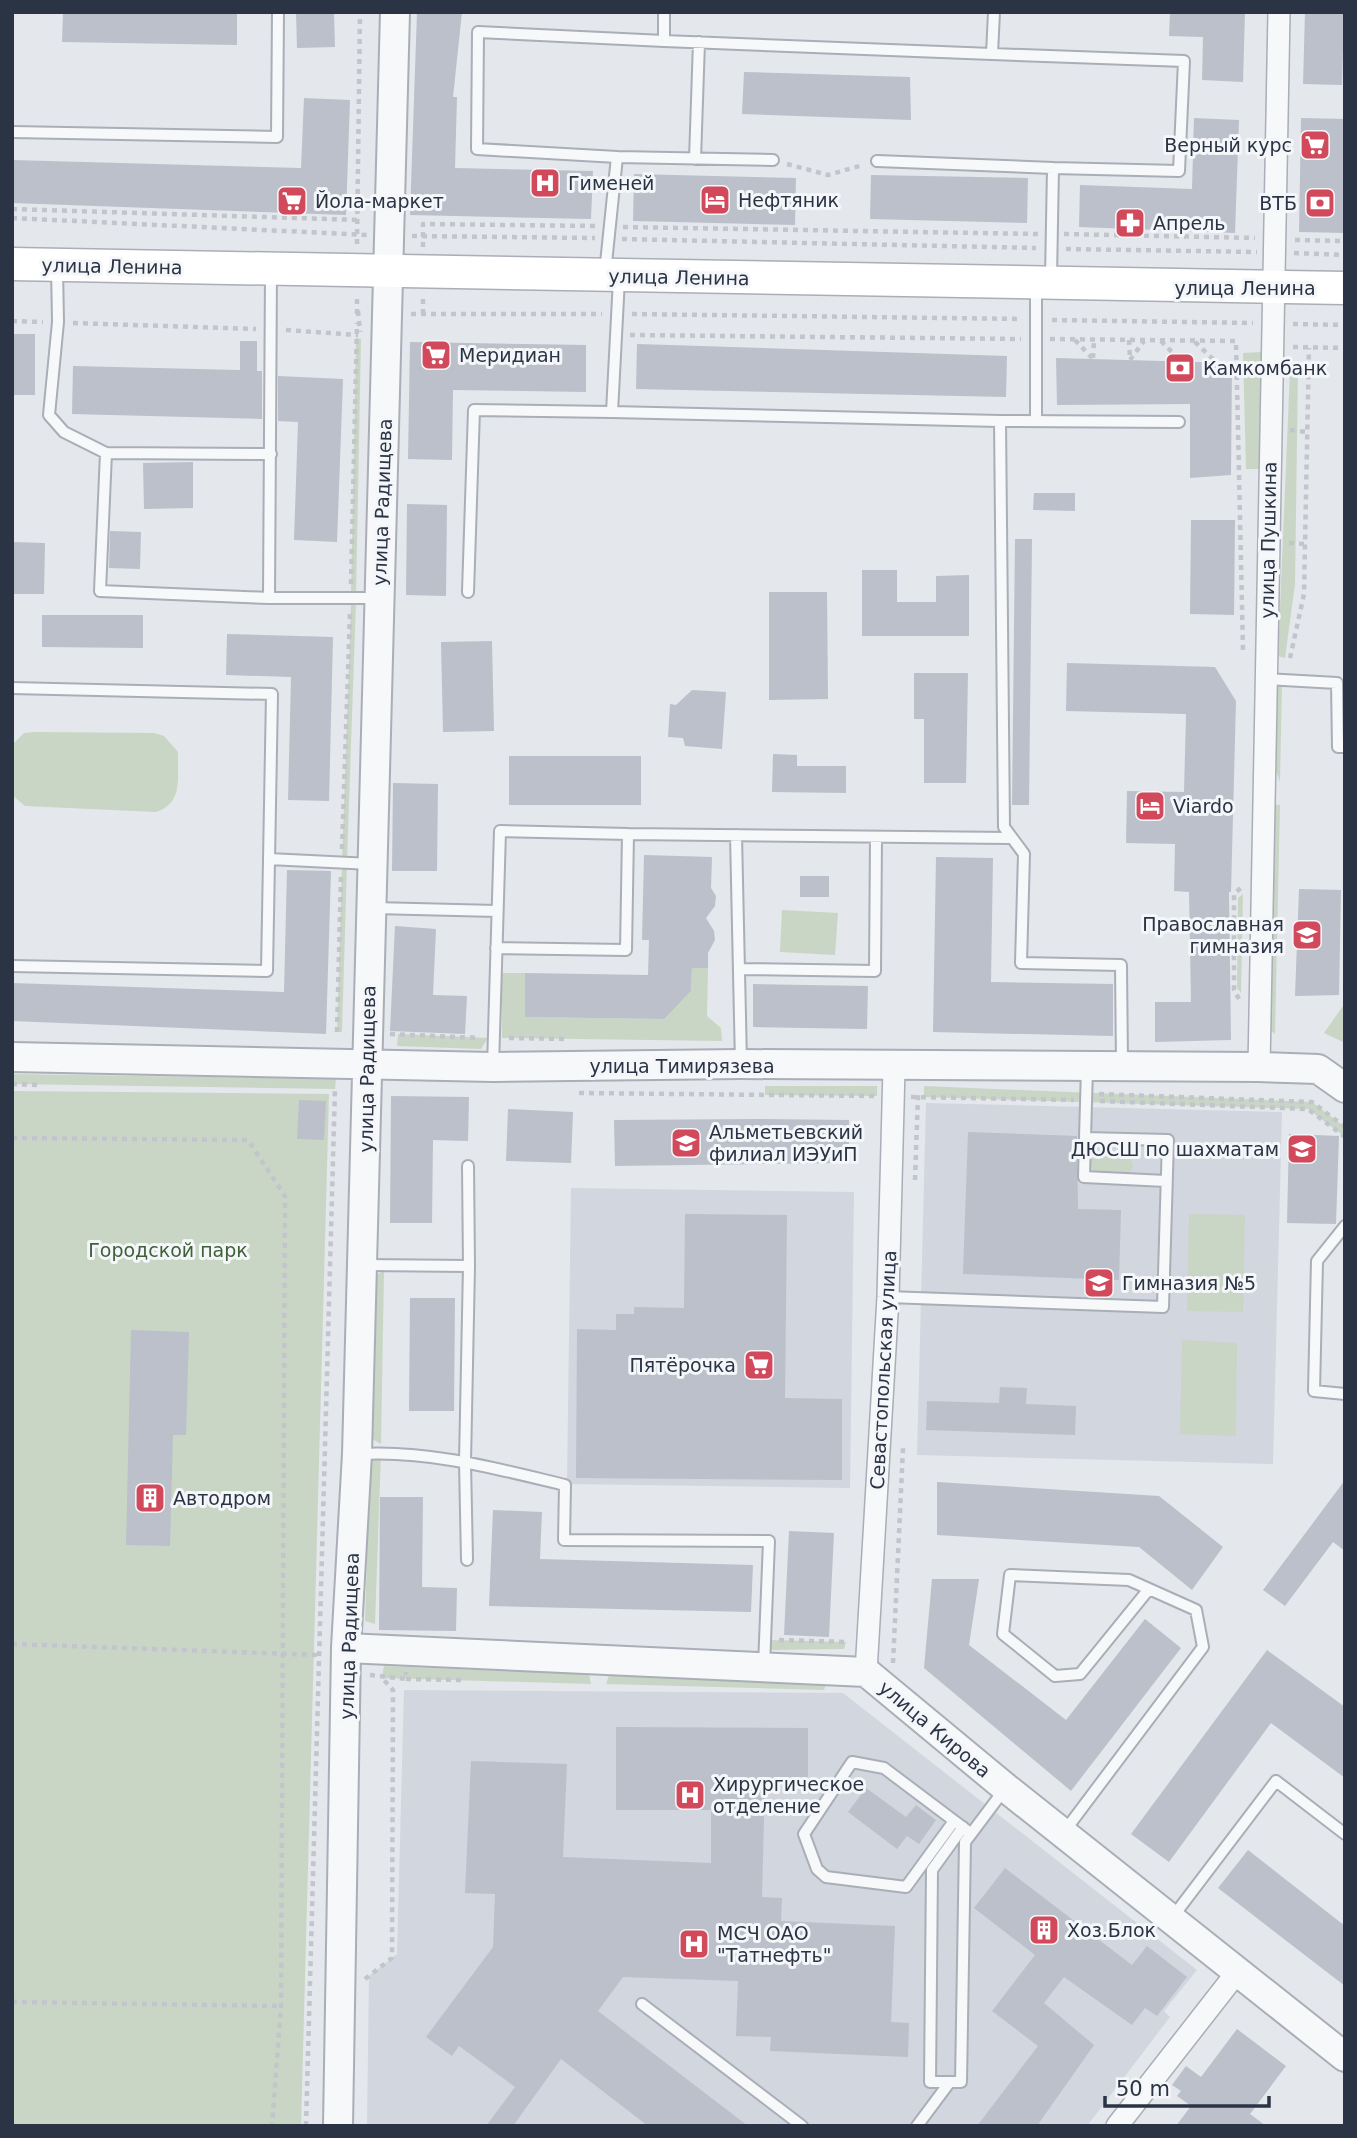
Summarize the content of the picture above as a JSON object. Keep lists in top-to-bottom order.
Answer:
{
  "streets": {
    "main road": ["улица Ленина"],
    "street": [
      "улица Радищева",
      "улица Пушкина",
      "улица Тимирязева",
      "Севастопольская улица",
      "улица Кирова"
    ]
  },
  "crossings": [
    ["улица Ленина", "улица Радищева"],
    ["улица Ленина", "улица Пушкина"],
    ["улица Радищева", "улица Тимирязева"],
    ["улица Радищева", "улица Кирова"],
    ["улица Пушкина", "улица Тимирязева"],
    ["улица Тимирязева", "Севастопольская улица"],
    ["Севастопольская улица", "улица Кирова"]
  ],
  "parks": ["Городской парк"],
  "places": {
    "supermarket": [
      "Верный курс",
      "Йола-маркет",
      "Меридиан",
      "Пятёрочка"
    ],
    "hospital": ["Гименей", "Хирургическое отделение", "МСЧ ОАО \"Татнефть\""],
    "hotel": ["Нефтяник", "Viardo"],
    "bank": ["ВТБ", "Камкомбанк"],
    "pharmacy": ["Апрель"],
    "school or university": [
      "Православная гимназия",
      "Альметьевский филиал ИЭУиП",
      "ДЮСШ по шахматам",
      "Гимназия №5"
    ],
    "building": ["Автодром", "Хоз.Блок"]
  },
  "scale_bar": "50 m"
}
